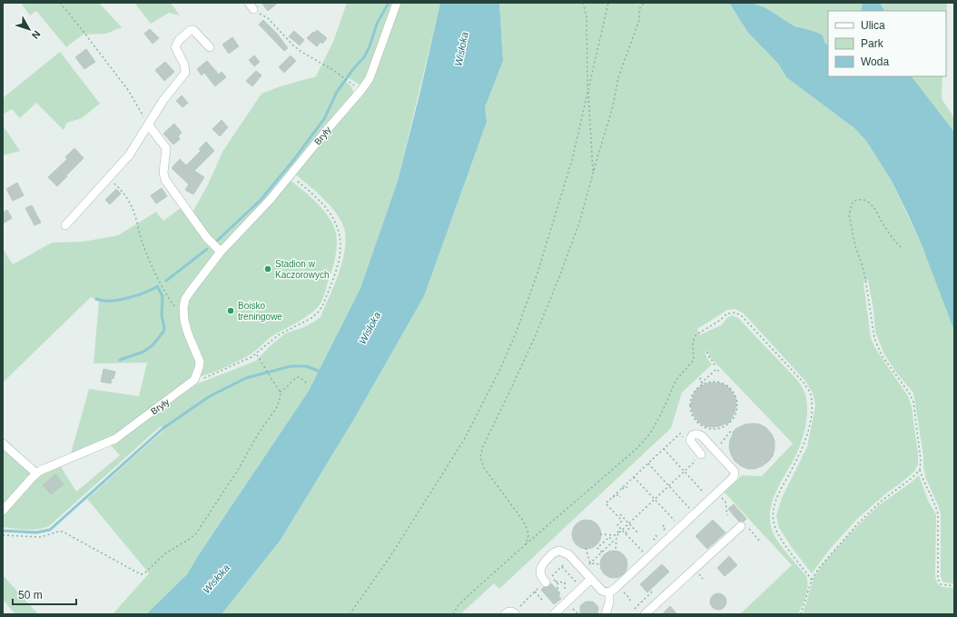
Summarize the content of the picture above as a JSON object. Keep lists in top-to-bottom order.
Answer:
{
  "streets": {
    "street": ["Bryły"]
  },
  "water": ["Wisłoka"],
  "places": ["Stadion w Kaczorowych", "Boisko treningowe"],
  "legend": ["Ulica", "Park", "Woda"],
  "scale_bar": "50 m",
  "north": "bottom right"
}
